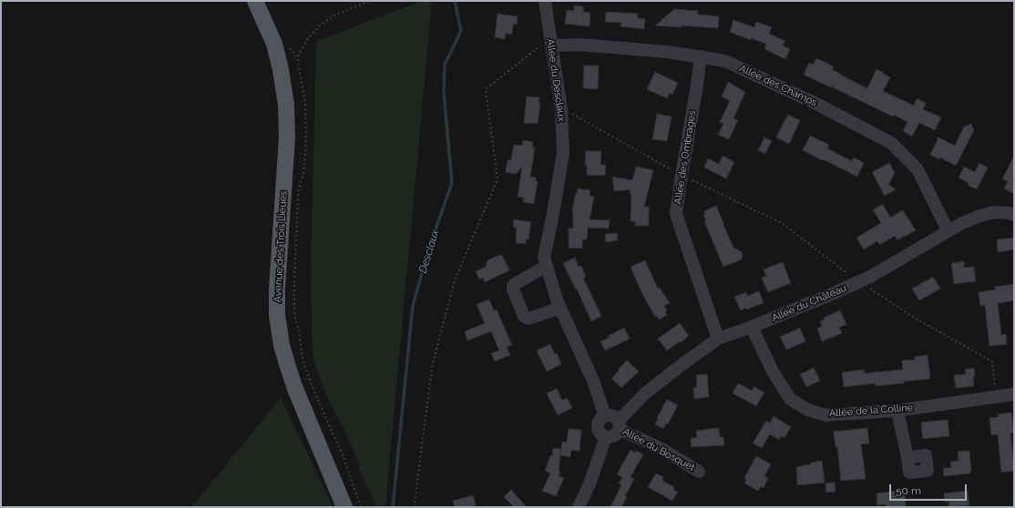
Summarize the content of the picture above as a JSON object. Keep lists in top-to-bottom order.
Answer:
{
  "streets": {
    "main road": ["Avenue des Trois Lieues"],
    "street": [
      "Allée du Desclaux",
      "Allée des Champs",
      "Allée des Ombrages",
      "Allée du Château",
      "Allée de la Colline",
      "Allée du Bosquet"
    ]
  },
  "crossings": [
    ["Allée du Desclaux", "Allée des Champs"],
    ["Allée du Desclaux", "Allée du Château"],
    ["Allée du Desclaux", "Allée du Bosquet"],
    ["Allée des Champs", "Allée des Ombrages"],
    ["Allée des Champs", "Allée du Château"],
    ["Allée des Ombrages", "Allée du Château"],
    ["Allée du Château", "Allée de la Colline"],
    ["Allée du Château", "Allée du Bosquet"]
  ],
  "water": ["Desclaux"],
  "scale_bar": "50 m"
}
